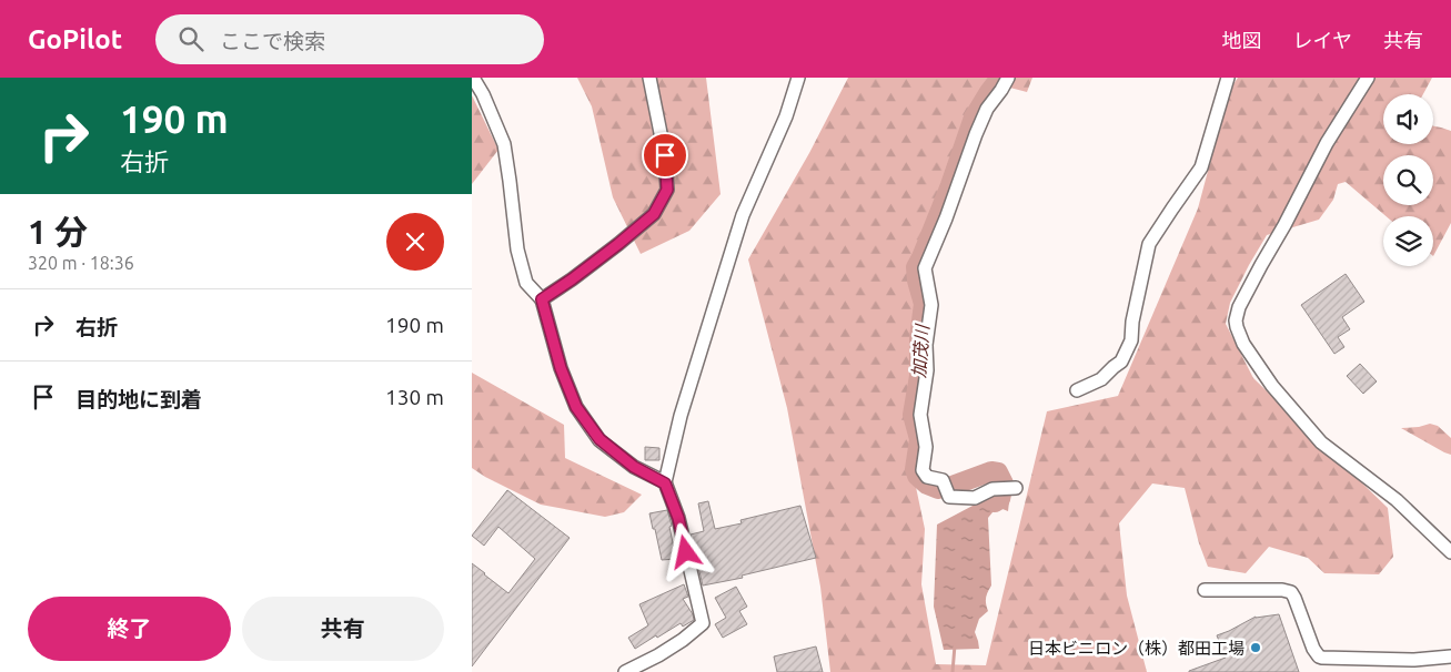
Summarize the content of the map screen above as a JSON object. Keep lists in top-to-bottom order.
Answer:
{
  "water": ["加茂川"],
  "places": ["日本ビニロン（株）都田工場"],
  "page": {
    "header": "GoPilot",
    "search": "ここで検索",
    "nav": ["地図", "レイヤ", "共有"],
    "turn": ["190 m", "右折"],
    "heading": ["1 分", "320 m · 18:36"],
    "list": [
      {
        "name": "右折",
        "value": "190 m"
      },
      {
        "name": "目的地に到着",
        "value": "130 m"
      }
    ],
    "buttons": ["終了", "共有"]
  }
}
